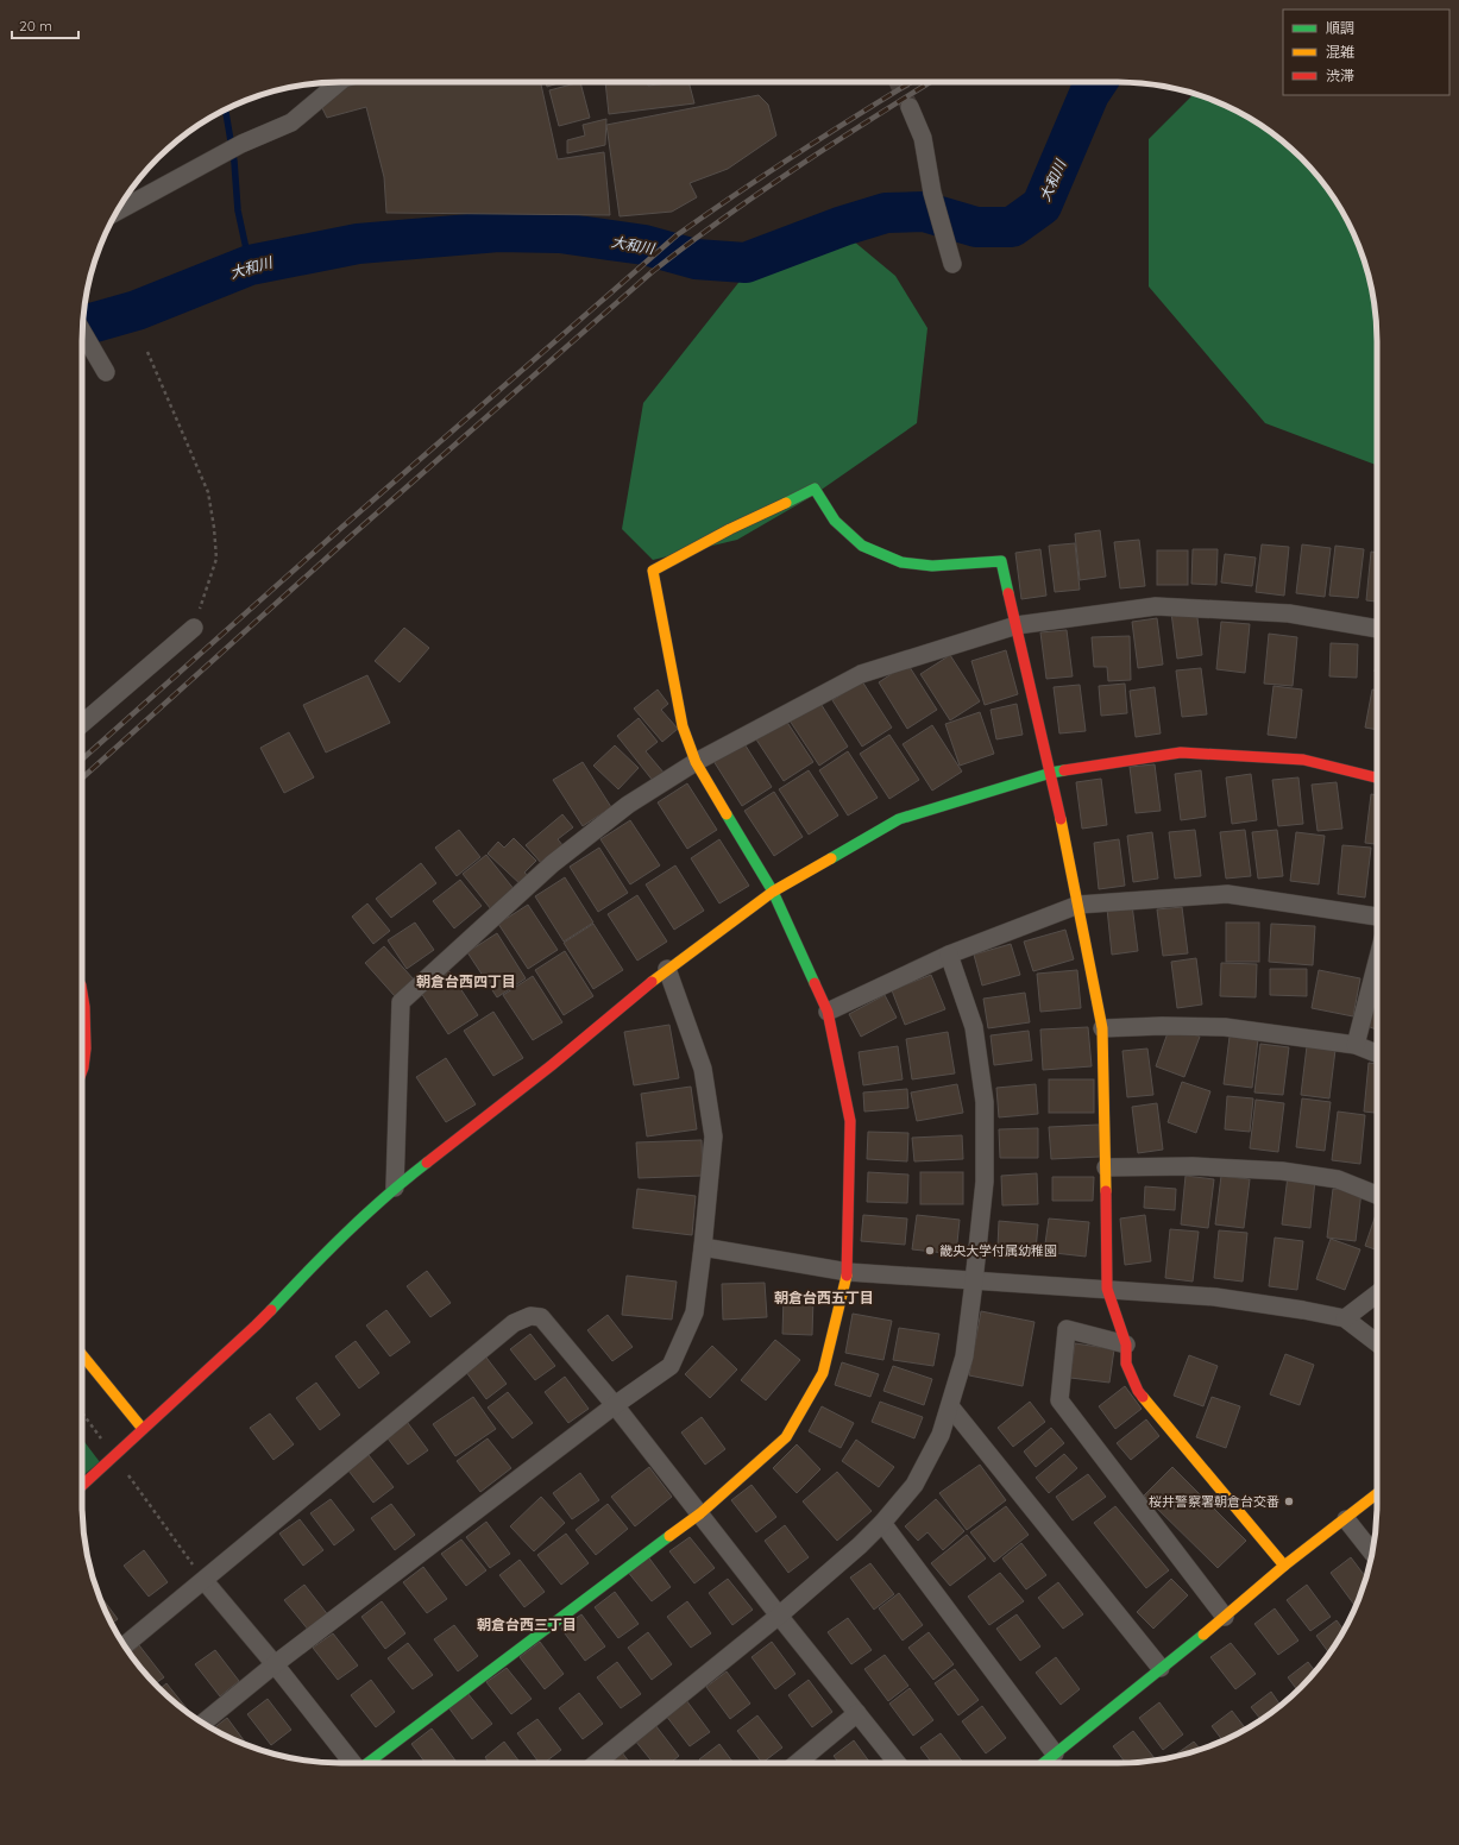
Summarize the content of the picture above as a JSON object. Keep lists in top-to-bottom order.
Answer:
{
  "districts": ["朝倉台西四丁目", "朝倉台西五丁目", "朝倉台西三丁目"],
  "water": ["大和川"],
  "places": ["畿央大学付属幼稚園", "桜井警察署朝倉台交番"],
  "legend": ["順調", "混雑", "渋滞"],
  "scale_bar": "20 m"
}
